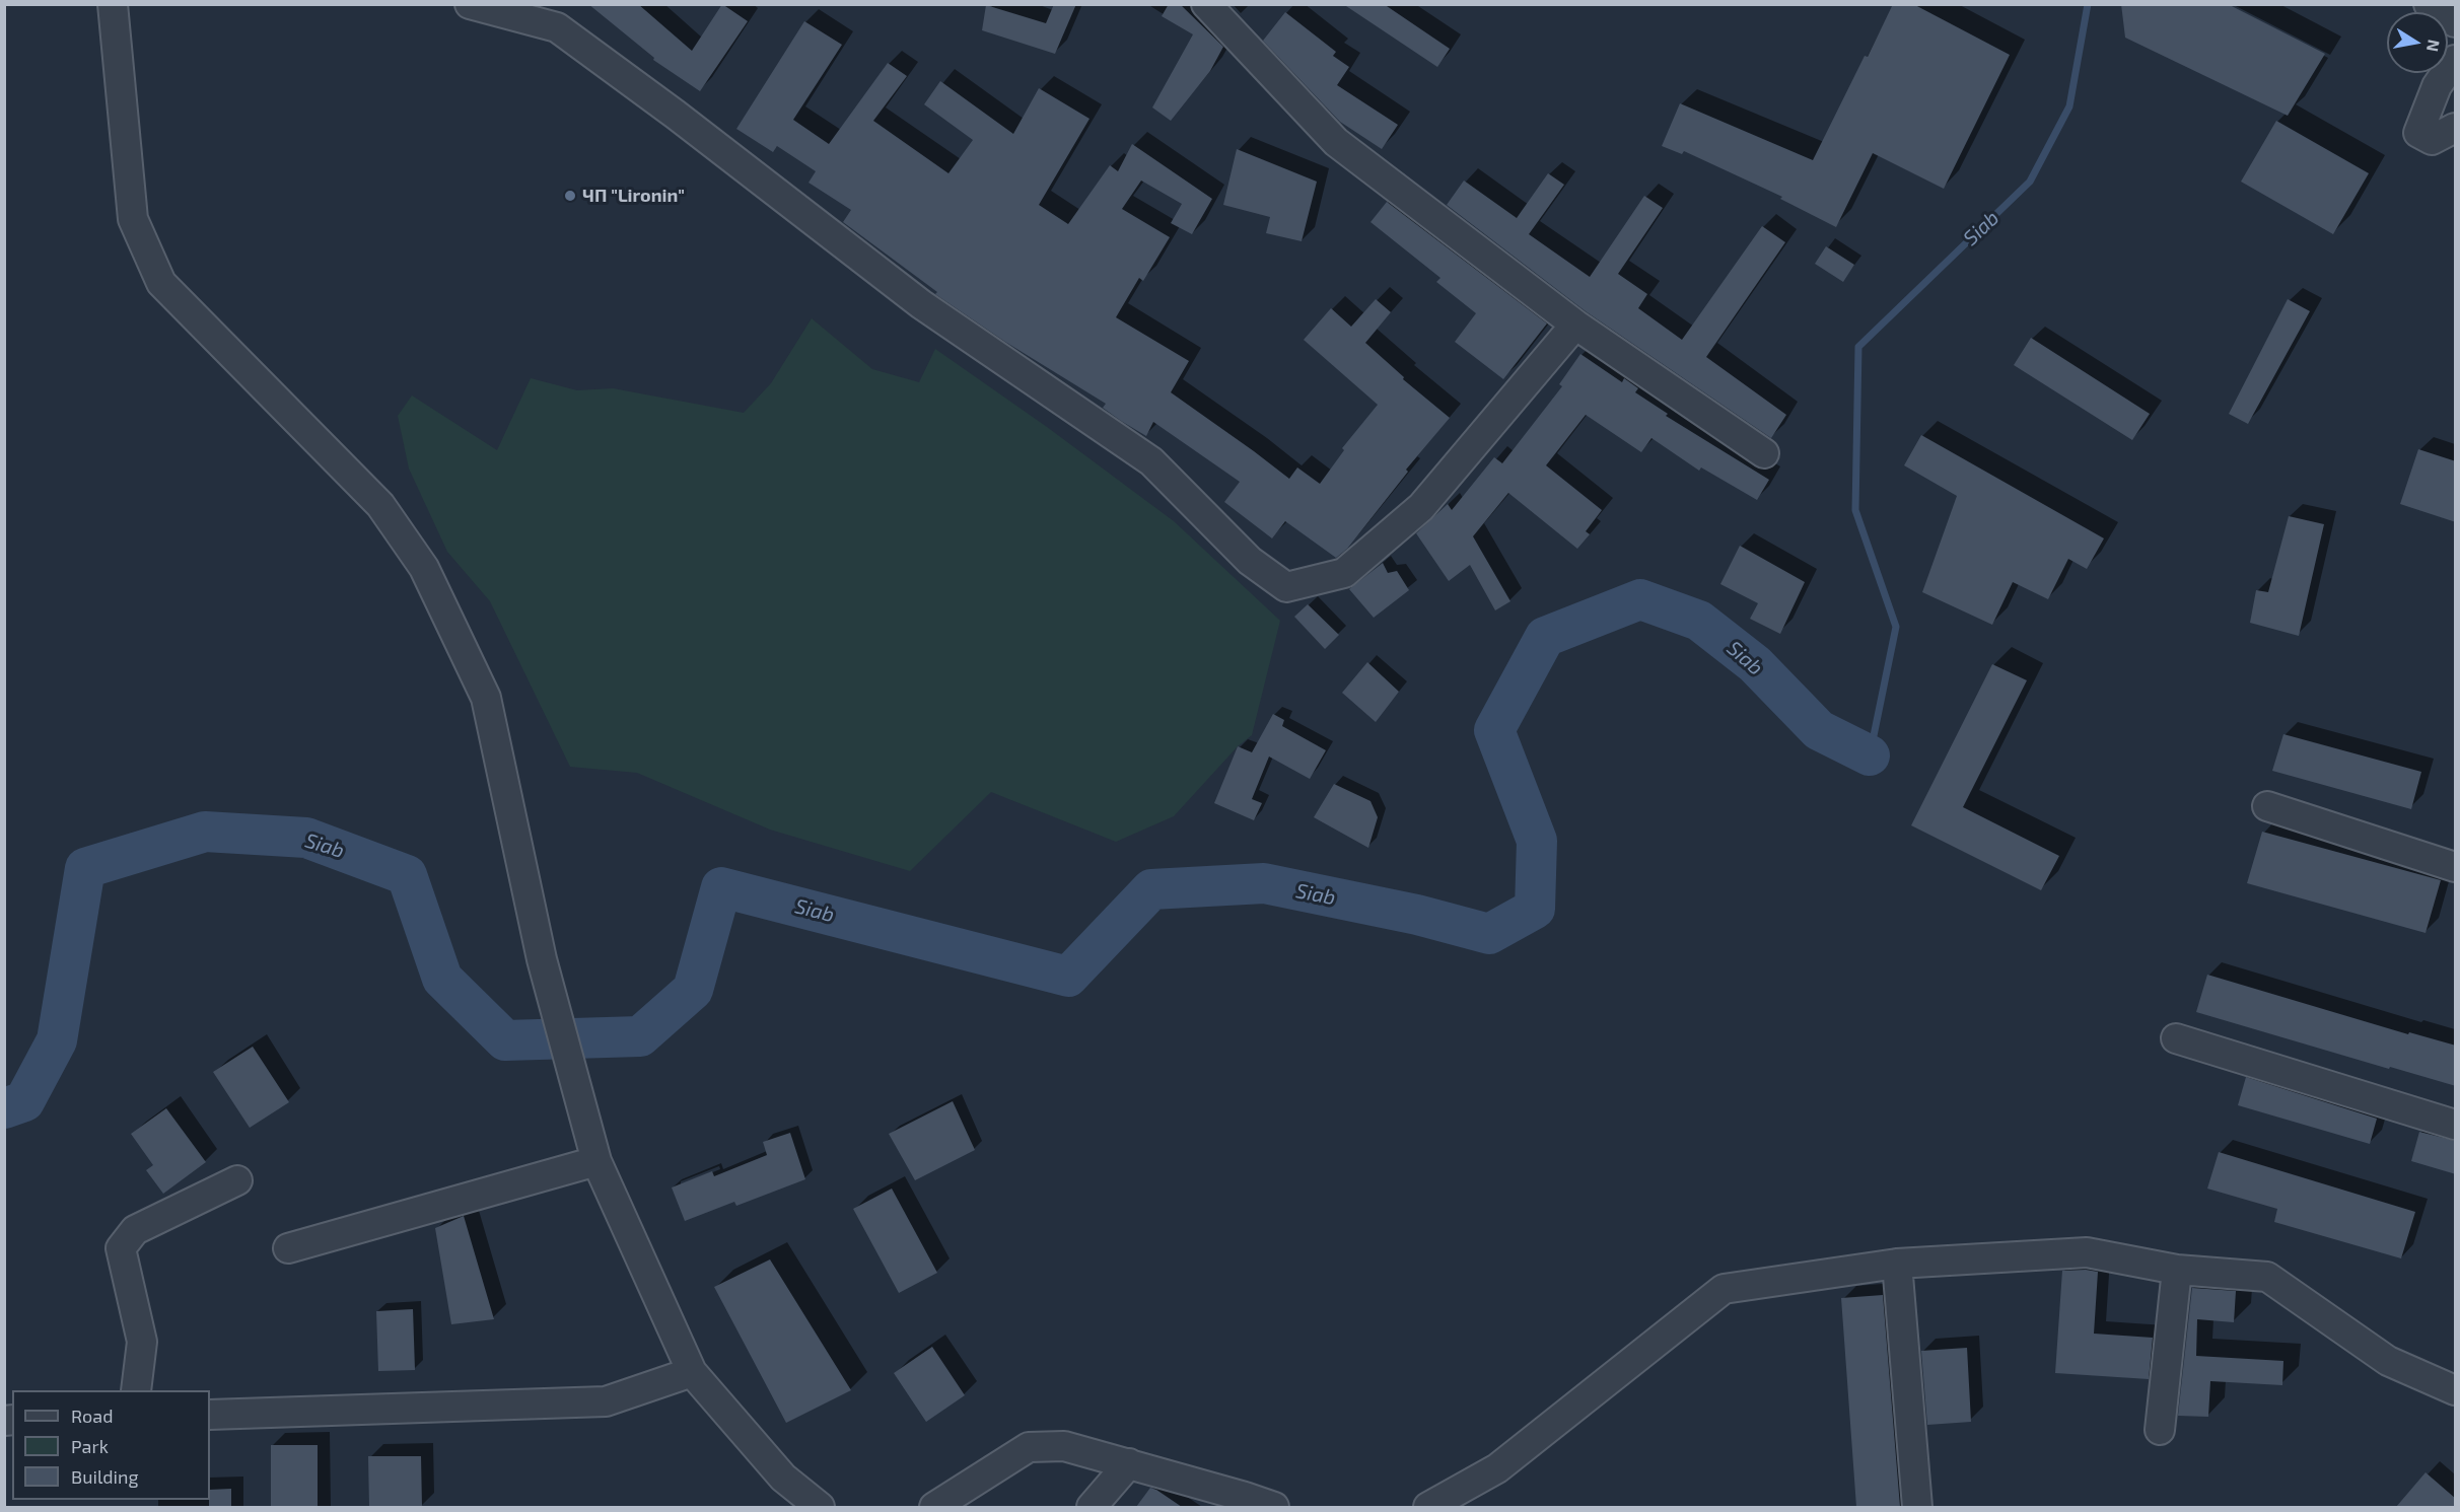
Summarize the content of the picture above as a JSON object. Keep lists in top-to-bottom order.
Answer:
{
  "water": ["Siab"],
  "places": ["ЧП \"Lironin\""],
  "legend": ["Road", "Park", "Building"],
  "north": "right"
}
